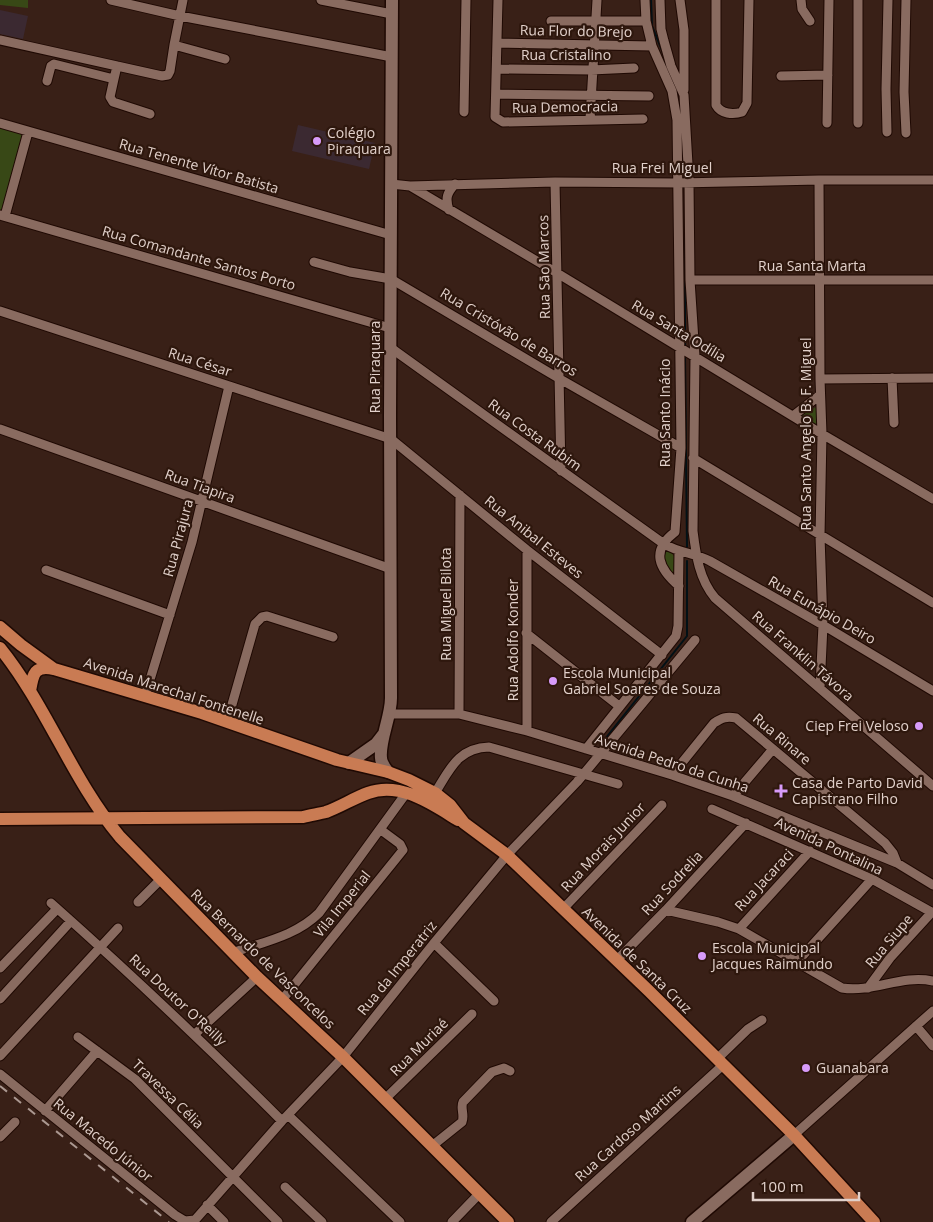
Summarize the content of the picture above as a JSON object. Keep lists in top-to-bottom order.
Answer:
{
  "streets": {
    "main road": [
      "Rua Piraquara",
      "Avenida Marechal Fontenelle",
      "Rua Bernardo de Vasconcelos",
      "Avenida de Santa Cruz"
    ],
    "street": [
      "Rua Flor do Brejo",
      "Rua Cristalino",
      "Rua Democracia",
      "Rua Tenente Vítor Batista",
      "Rua Frei Miguel",
      "Rua Comandante Santos Porto",
      "Rua Santa Marta",
      "Rua Sāo Marcos",
      "Rua Santa Odília",
      "Rua Cristóvão de Barros",
      "Rua César",
      "Rua Santo Inácio",
      "Rua Santo Angelo B. F. Miguel",
      "Rua Costa Rubim",
      "Rua Tiapira",
      "Rua Anibal Esteves",
      "Rua Pirajura",
      "Rua Miguel Bilota",
      "Rua Eunápio Deiro",
      "Rua Adolfo Konder",
      "Rua Franklin Távora",
      "Rua Rinare",
      "Avenida Pedro da Cunha",
      "Avenida Pontalina",
      "Rua Morais Junior",
      "Rua Jacaraci",
      "Rua Sodrelia",
      "Vila Imperial",
      "Rua Siupe",
      "Rua da Imperatriz",
      "Rua Doutor O'Reilly",
      "Rua Muriaé",
      "Travessa Célia",
      "Rua Cardoso Martins",
      "Rua Macedo Júnior"
    ]
  },
  "crossings": [
    ["Rua Flor do Brejo", "Rua Santo Inácio"],
    ["Rua Tenente Vítor Batista", "Rua Piraquara"],
    ["Rua Frei Miguel", "Rua Sāo Marcos"],
    ["Rua Frei Miguel", "Rua Santa Odília"],
    ["Rua Frei Miguel", "Rua Piraquara"],
    ["Rua Frei Miguel", "Rua Santo Inácio"],
    ["Rua Frei Miguel", "Rua Santo Angelo B. F. Miguel"],
    ["Rua Comandante Santos Porto", "Rua Piraquara"],
    ["Rua Santa Marta", "Rua Santo Inácio"],
    ["Rua Santa Marta", "Rua Santo Angelo B. F. Miguel"],
    ["Rua Sāo Marcos", "Rua Santa Odília"],
    ["Rua Sāo Marcos", "Rua Cristóvão de Barros"],
    ["Rua Sāo Marcos", "Rua Costa Rubim"],
    ["Rua Santa Odília", "Rua Santo Inácio"],
    ["Rua Santa Odília", "Rua Santo Angelo B. F. Miguel"],
    ["Rua Cristóvão de Barros", "Rua Piraquara"],
    ["Rua Cristóvão de Barros", "Rua Santo Inácio"],
    ["Rua César", "Rua Piraquara"],
    ["Rua César", "Rua Anibal Esteves"],
    ["Rua César", "Rua Pirajura"],
    ["Rua Piraquara", "Rua Costa Rubim"],
    ["Rua Piraquara", "Rua Tiapira"],
    ["Rua Piraquara", "Rua Anibal Esteves"],
    ["Rua Piraquara", "Avenida Marechal Fontenelle"],
    ["Rua Piraquara", "Avenida Pedro da Cunha"],
    ["Rua Piraquara", "Avenida de Santa Cruz"],
    ["Rua Santo Angelo B. F. Miguel", "Rua Eunápio Deiro"],
    ["Rua Santo Angelo B. F. Miguel", "Rua Franklin Távora"],
    ["Rua Costa Rubim", "Rua Eunápio Deiro"],
    ["Rua Costa Rubim", "Rua Franklin Távora"],
    ["Rua Tiapira", "Rua Pirajura"],
    ["Rua Anibal Esteves", "Rua Miguel Bilota"],
    ["Rua Anibal Esteves", "Rua Adolfo Konder"],
    ["Rua Pirajura", "Avenida Marechal Fontenelle"],
    ["Rua Miguel Bilota", "Avenida Pedro da Cunha"],
    ["Rua Eunápio Deiro", "Rua Franklin Távora"],
    ["Rua Adolfo Konder", "Avenida Pedro da Cunha"],
    ["Avenida Marechal Fontenelle", "Avenida de Santa Cruz"],
    ["Rua Rinare", "Avenida Pedro da Cunha"],
    ["Avenida Pedro da Cunha", "Rua da Imperatriz"],
    ["Avenida Pontalina", "Rua Jacaraci"],
    ["Avenida Pontalina", "Rua Sodrelia"],
    ["Avenida Pontalina", "Rua Siupe"],
    ["Rua Morais Junior", "Avenida de Santa Cruz"],
    ["Rua Sodrelia", "Avenida de Santa Cruz"],
    ["Vila Imperial", "Rua Bernardo de Vasconcelos"],
    ["Rua Bernardo de Vasconcelos", "Rua da Imperatriz"],
    ["Rua Bernardo de Vasconcelos", "Rua Muriaé"],
    ["Avenida de Santa Cruz", "Rua da Imperatriz"],
    ["Avenida de Santa Cruz", "Rua Cardoso Martins"],
    ["Rua da Imperatriz", "Rua Doutor O'Reilly"],
    ["Rua da Imperatriz", "Travessa Célia"],
    ["Rua da Imperatriz", "Rua Macedo Júnior"]
  ],
  "places": {
    "other": [
      "Colégio Piraquara",
      "Escola Municipal Gabriel Soares de Souza",
      "Ciep Frei Veloso",
      "Escola Municipal Jacques Raimundo",
      "Guanabara"
    ],
    "health": ["Casa de Parto David Capistrano Filho"]
  },
  "scale_bar": "100 m"
}
